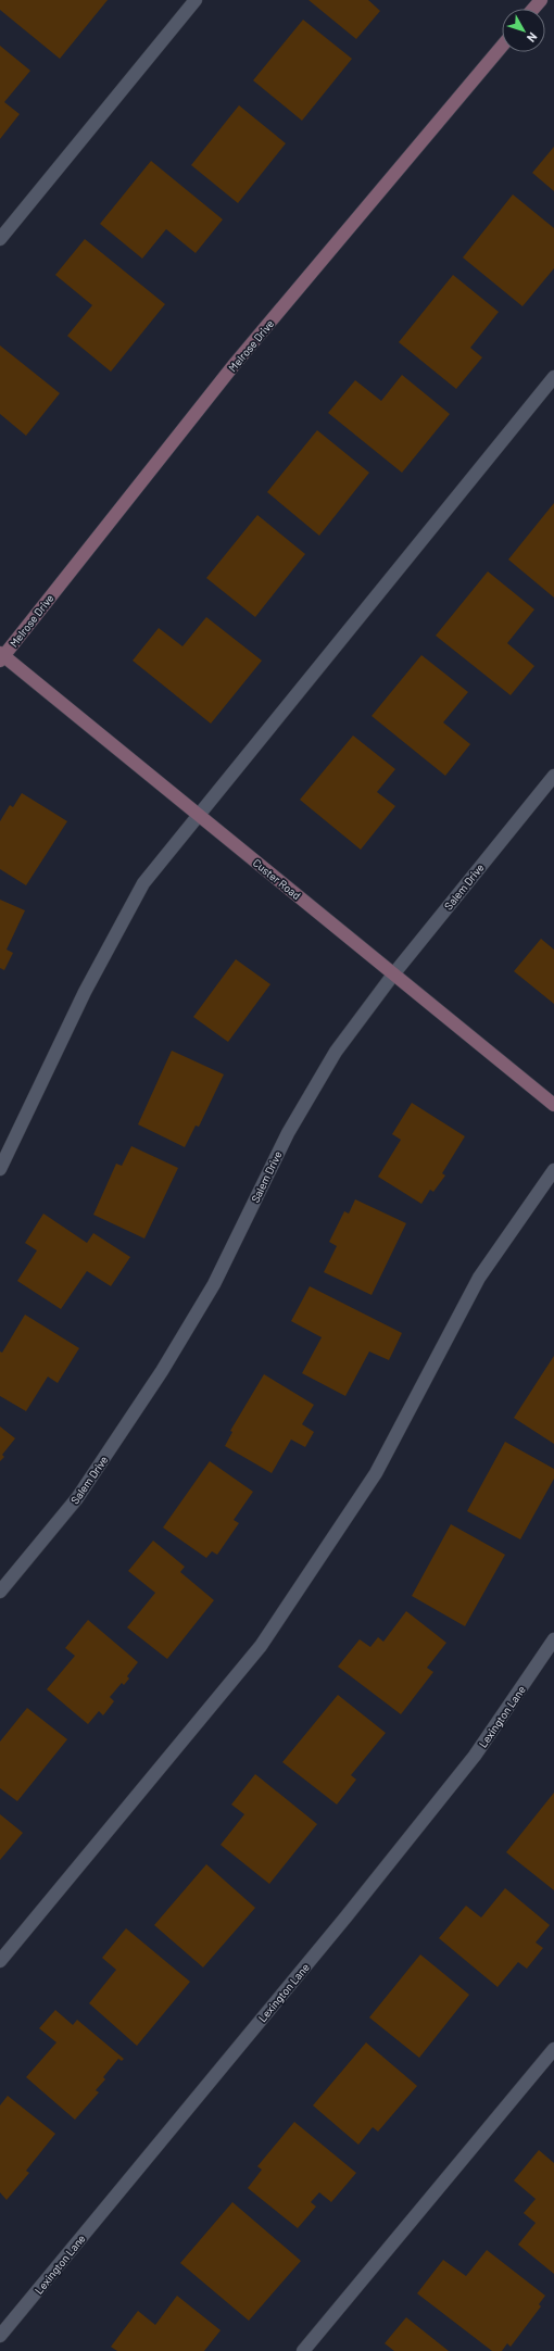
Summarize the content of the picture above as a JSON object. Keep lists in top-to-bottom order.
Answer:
{
  "streets": {
    "street": [
      "Melrose Drive",
      "Custer Road",
      "Salem Drive",
      "Lexington Lane"
    ]
  },
  "crossings": [
    ["Melrose Drive", "Custer Road"],
    ["Custer Road", "Salem Drive"]
  ],
  "north": "bottom right"
}
